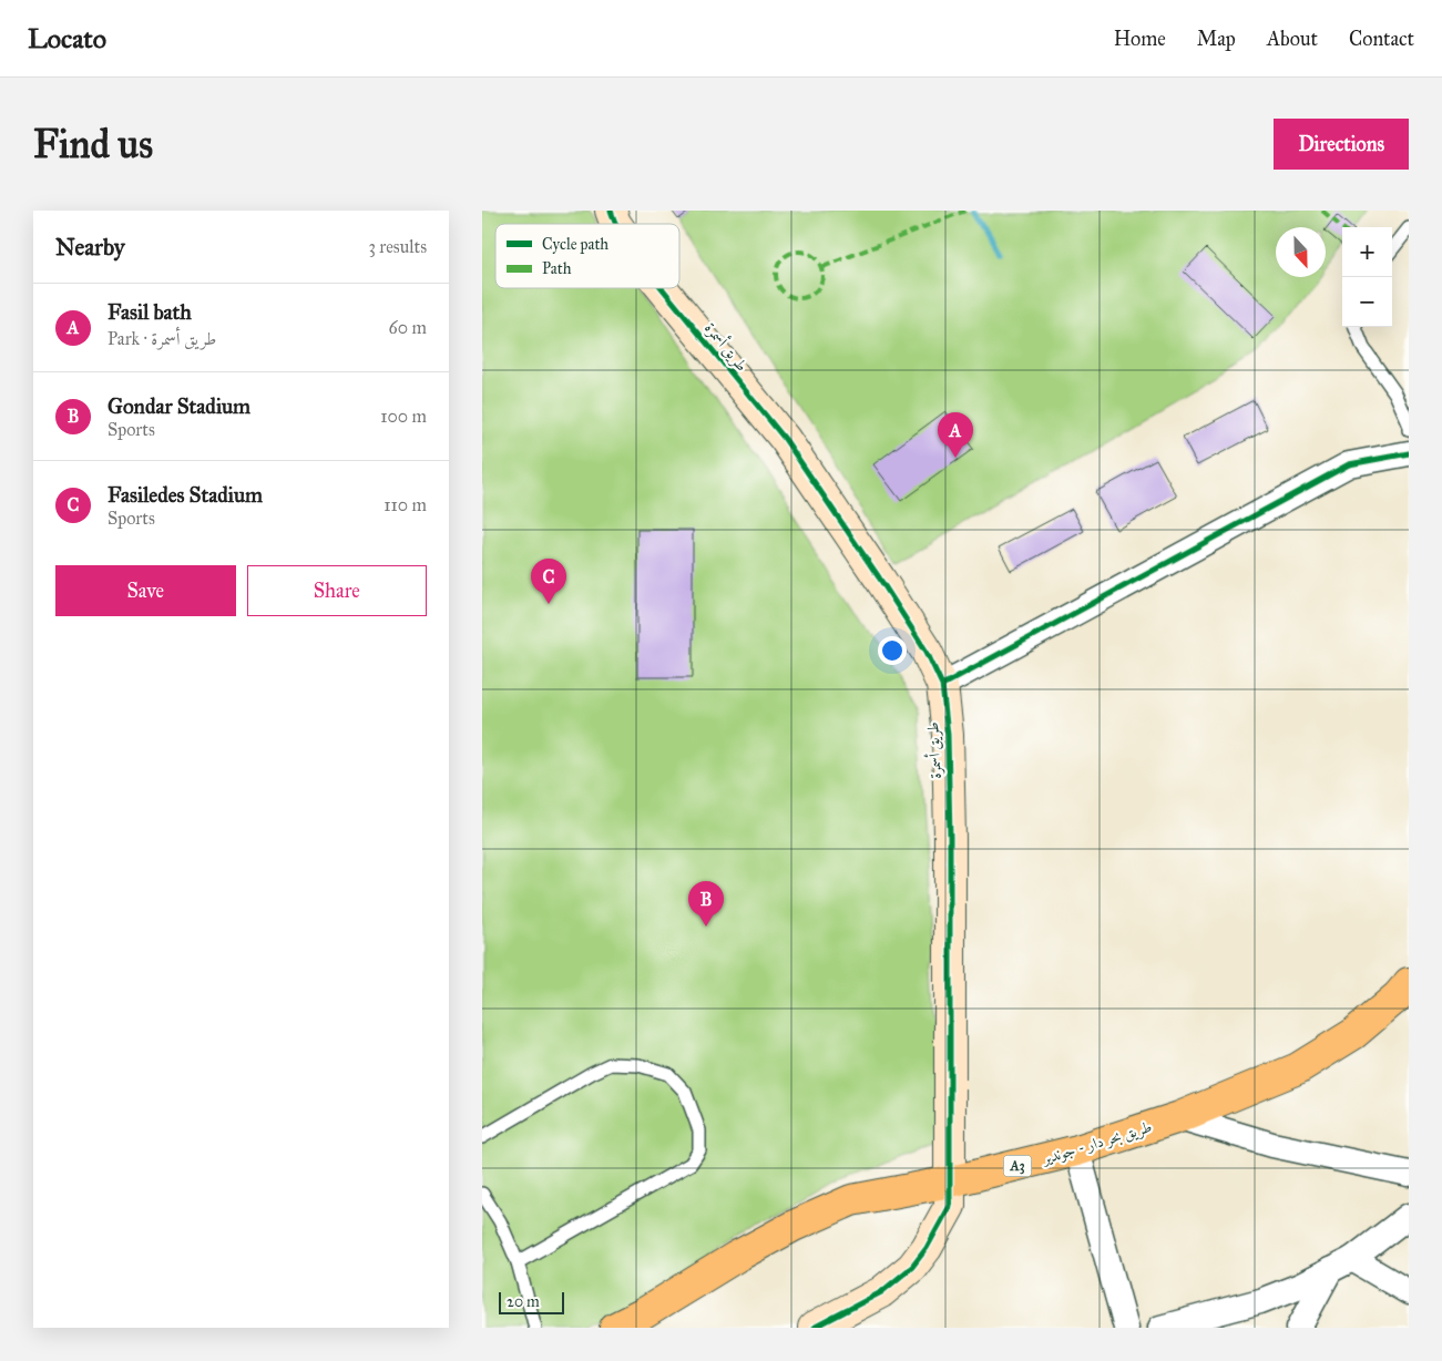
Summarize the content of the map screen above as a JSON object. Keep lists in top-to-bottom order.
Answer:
{
  "streets": {
    "highway": ["طريق بحر دار - جوندير", "A3"],
    "street": ["طريق أسمرة"]
  },
  "crossings": [
    ["طريق أسمرة", "طريق بحر دار - جوندير"]
  ],
  "legend": ["Cycle path", "Path"],
  "scale_bar": "20 m",
  "north": "bottom",
  "page": {
    "header": "Locato",
    "nav": [
      "Home",
      "Map",
      "About",
      "Contact"
    ],
    "buttons": [
      "Directions",
      ["Save", "Share"]
    ],
    "title": "Find us",
    "heading": ["Nearby", "3 results"],
    "map_buttons": ["+", "−"],
    "list": [
      {
        "mark": "A",
        "name": "Fasil bath",
        "note": "Park · طريق أسمرة",
        "value": "60 m"
      },
      {
        "mark": "B",
        "name": "Gondar Stadium",
        "note": "Sports",
        "value": "100 m"
      },
      {
        "mark": "C",
        "name": "Fasiledes Stadium",
        "note": "Sports",
        "value": "110 m"
      }
    ],
    "pins": ["A", "C", "B"],
    "scale": "20 m"
  }
}
